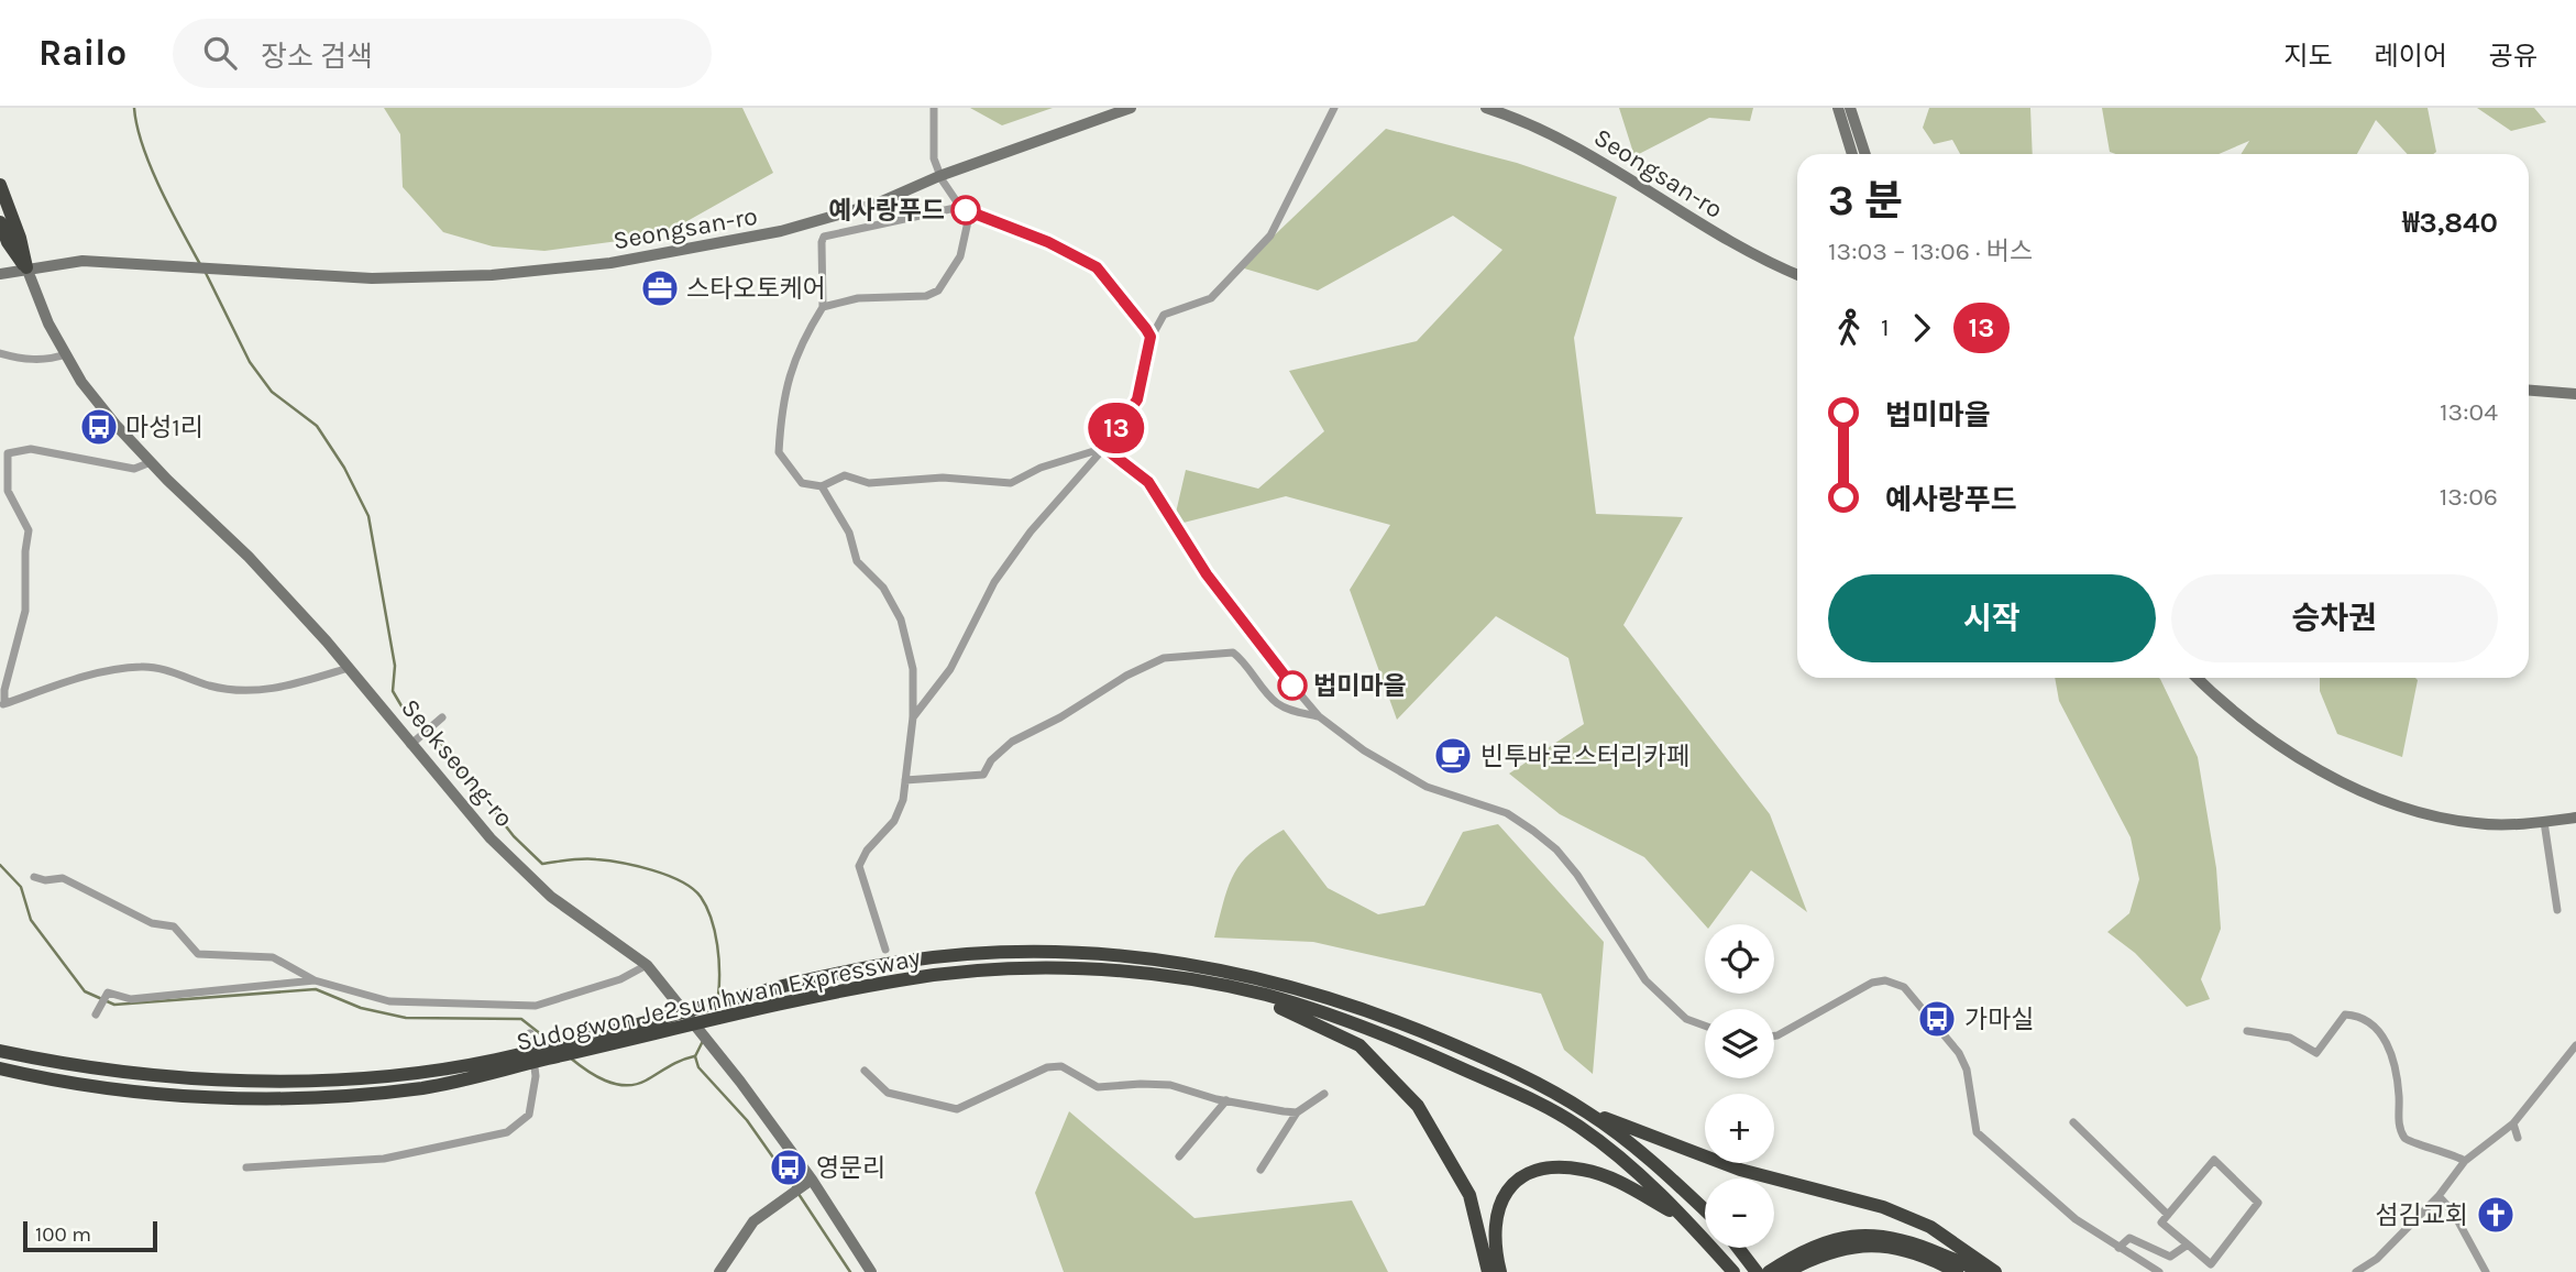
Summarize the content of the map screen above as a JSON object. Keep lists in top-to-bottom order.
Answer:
{
  "streets": {
    "highway": ["Seokseong-ro", "Sudogwon Je2sunhwan Expressway"],
    "main road": ["Seongsan-ro"]
  },
  "crossings": [
    ["Seongsan-ro", "Seokseong-ro"]
  ],
  "places": {
    "other": ["예사랑푸드", "법미마을"],
    "office": ["스타오토케어"],
    "bus stop": ["마성1리", "가마실", "영문리"],
    "cafe": ["빈투바로스터리카페"],
    "church": ["섬김교회"]
  },
  "lines": ["bus line 13"],
  "scale_bar": "100 m",
  "page": {
    "header": "Railo",
    "search": "장소 검색",
    "nav": ["지도", "레이어", "공유"],
    "on_map": "13",
    "heading": ["3 분", "13:03 – 13:06 · 버스", "₩3,840"],
    "legs": ["1", "13"],
    "list": [
      {
        "name": "법미마을",
        "value": "13:04"
      },
      {
        "name": "예사랑푸드",
        "value": "13:06"
      }
    ],
    "buttons": ["시작", "승차권"],
    "map_buttons": ["+", "−"],
    "scale": "100 m"
  }
}
